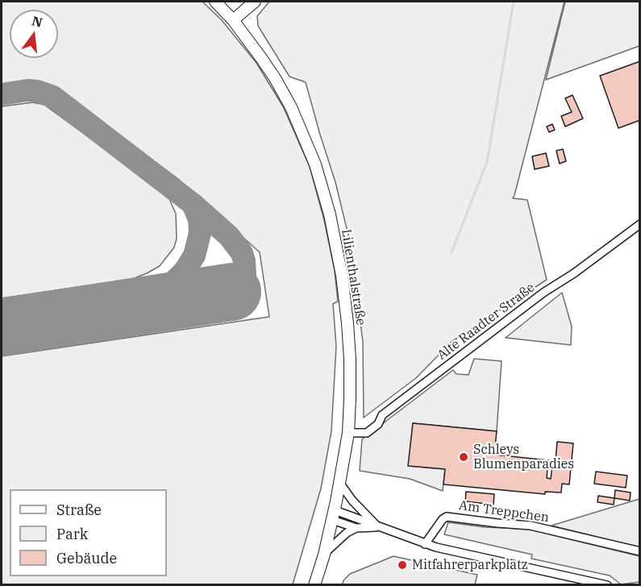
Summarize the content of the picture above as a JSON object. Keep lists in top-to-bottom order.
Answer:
{
  "streets": {
    "main road": ["Lilienthalstraße"],
    "street": ["Alte Raadter Straße", "Am Treppchen"]
  },
  "crossings": [
    ["Lilienthalstraße", "Alte Raadter Straße"]
  ],
  "places": ["Schleys Blumenparadies", "Mitfahrerparkplatz"],
  "legend": ["Straße", "Park", "Gebäude"],
  "north": "top"
}
